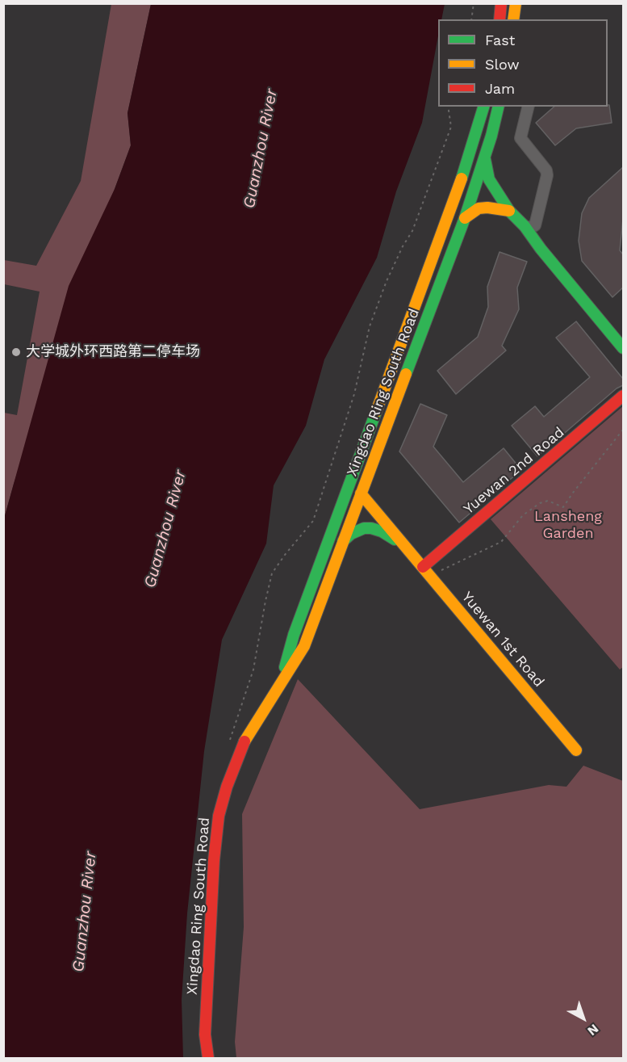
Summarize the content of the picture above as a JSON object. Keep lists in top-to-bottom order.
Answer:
{
  "streets": {
    "main road": ["Xingdao Ring South Road", "Yuewan 2nd Road", "Yuewan 1st Road"]
  },
  "crossings": [
    ["Xingdao Ring South Road", "Yuewan 1st Road"],
    ["Yuewan 2nd Road", "Yuewan 1st Road"]
  ],
  "water": ["Guanzhou River"],
  "parks": ["Lansheng Garden"],
  "places": ["大学城外环西路第二停车场"],
  "legend": ["Fast", "Slow", "Jam"],
  "north": "bottom right"
}
